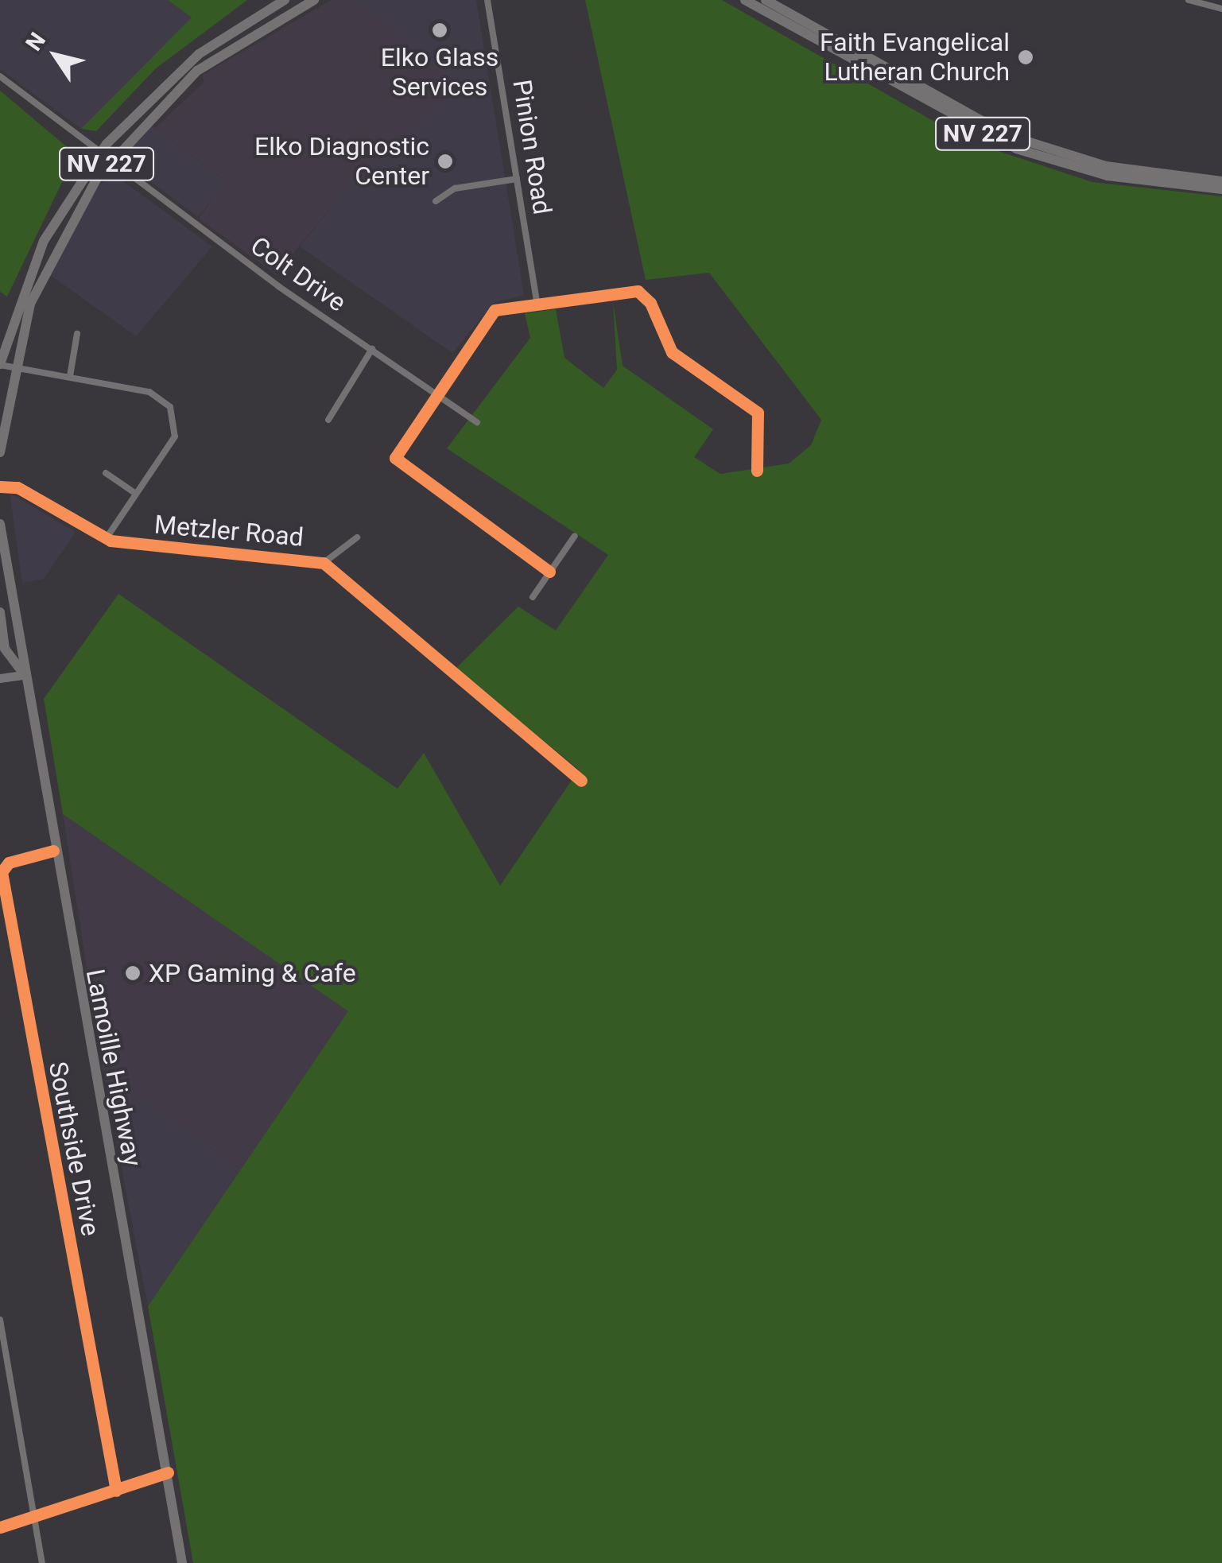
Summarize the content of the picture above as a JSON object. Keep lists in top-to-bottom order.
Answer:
{
  "streets": {
    "main road": ["NV 227", "Lamoille Highway"],
    "street": [
      "Pinion Road",
      "Colt Drive",
      "Metzler Road",
      "Southside Drive"
    ]
  },
  "crossings": [
    ["NV 227", "Colt Drive"],
    ["Lamoille Highway", "Southside Drive"]
  ],
  "places": [
    "Elko Glass Services",
    "Faith Evangelical Lutheran Church",
    "Elko Diagnostic Center",
    "XP Gaming & Cafe"
  ],
  "north": "top left"
}
